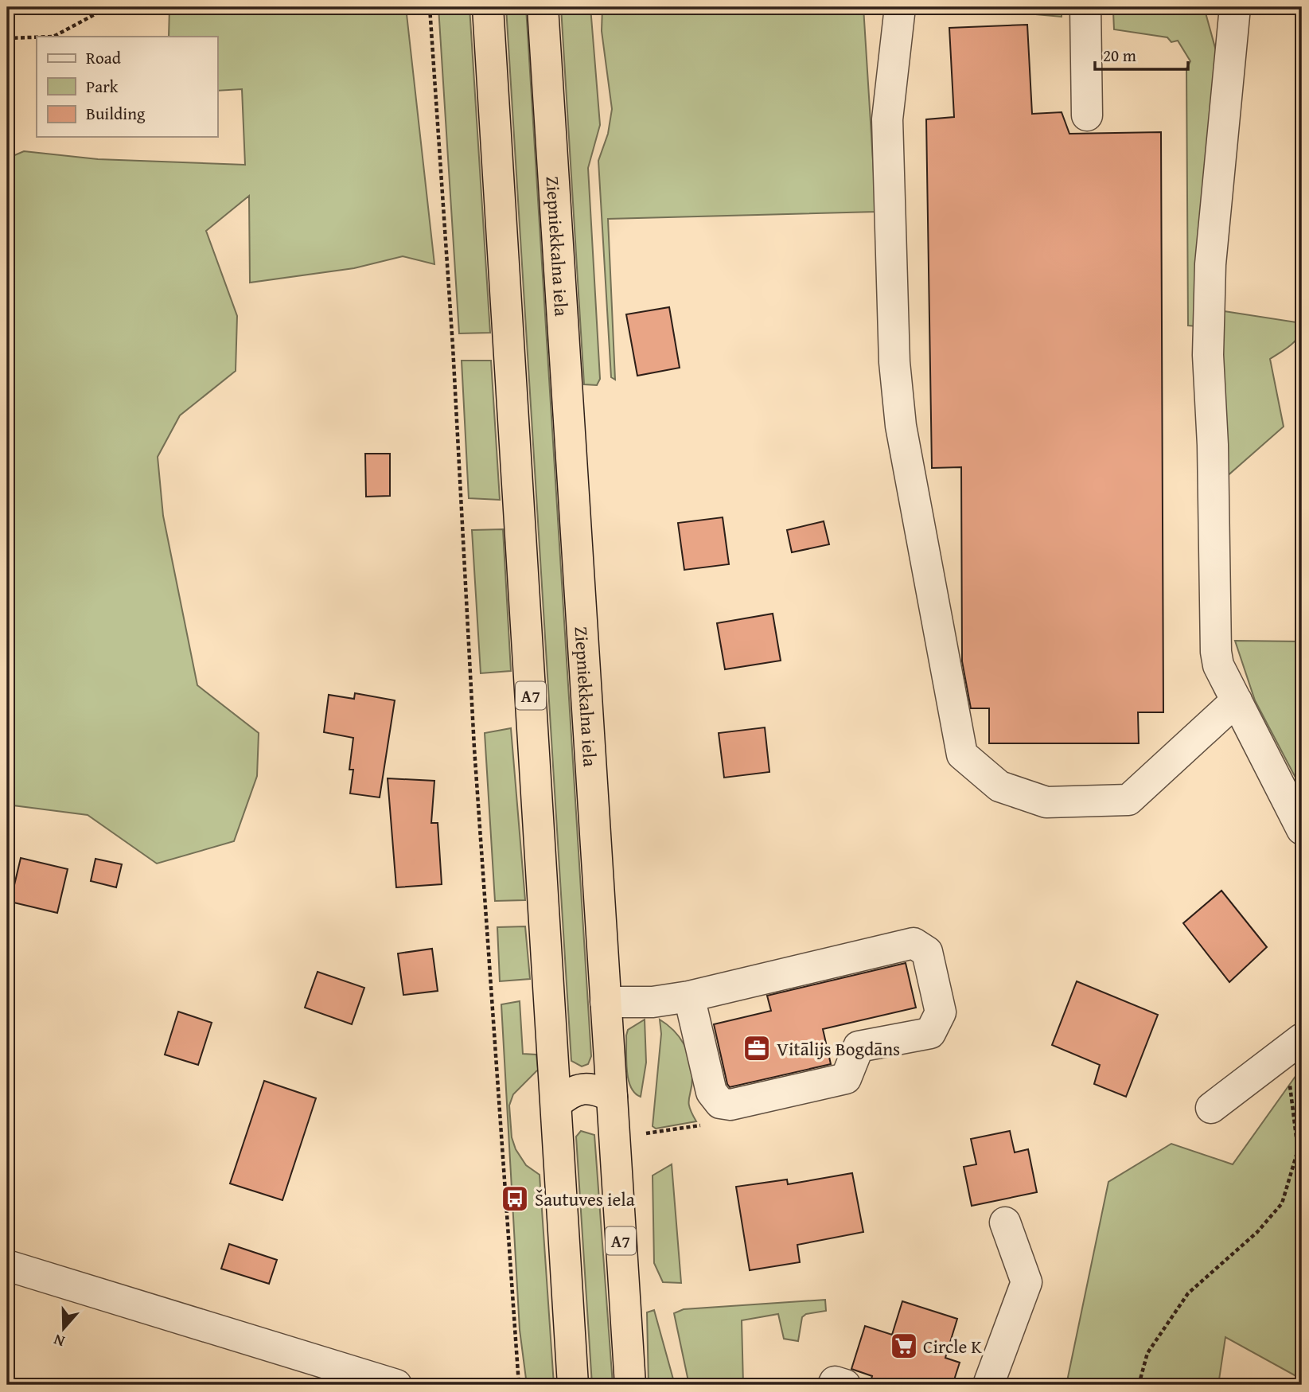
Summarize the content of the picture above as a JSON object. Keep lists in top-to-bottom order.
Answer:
{
  "streets": {
    "highway": ["Ziepniekkalna iela", "A7"]
  },
  "places": {
    "office": ["Vitālijs Bogdāns"],
    "bus stop": ["Šautuves iela"],
    "supermarket": ["Circle K"]
  },
  "legend": ["Road", "Park", "Building"],
  "scale_bar": "20 m",
  "north": "bottom"
}
